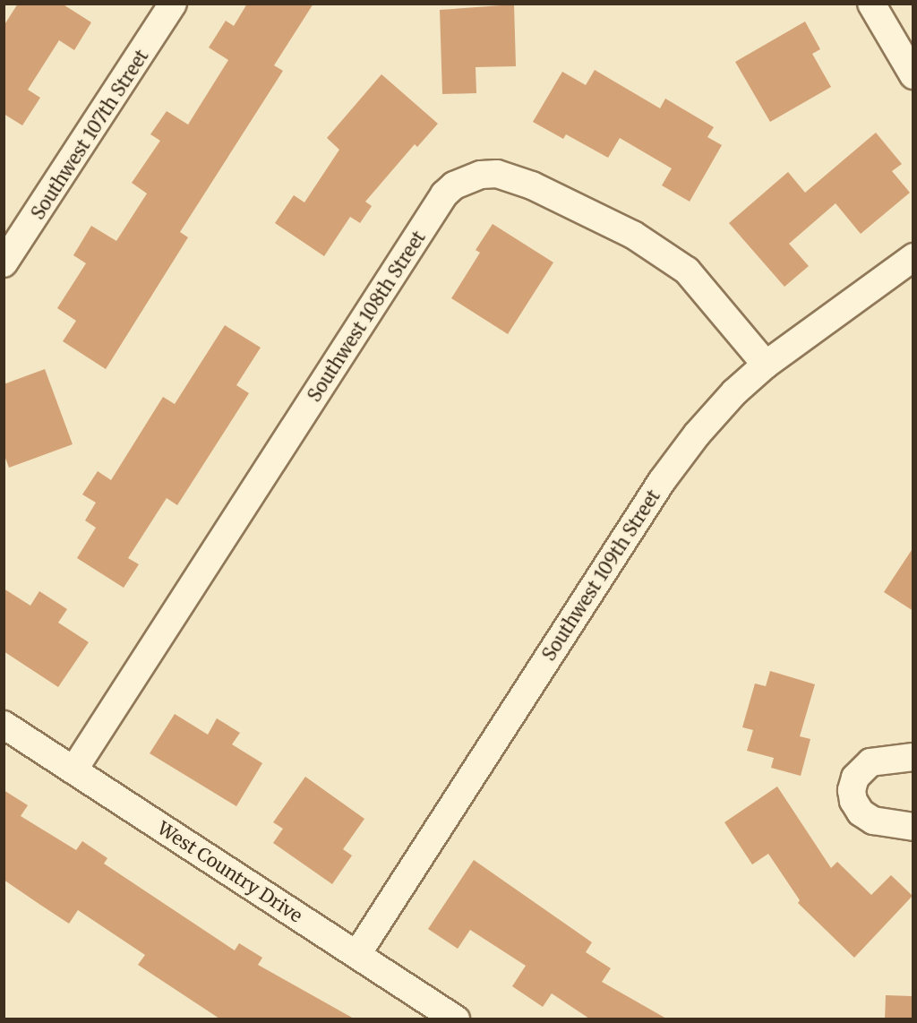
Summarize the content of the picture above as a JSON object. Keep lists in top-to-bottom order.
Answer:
{
  "streets": {
    "street": [
      "Southwest 107th Street",
      "Southwest 108th Street",
      "Southwest 109th Street",
      "West Country Drive"
    ]
  },
  "crossings": [
    ["Southwest 108th Street", "Southwest 109th Street"],
    ["Southwest 108th Street", "West Country Drive"],
    ["Southwest 109th Street", "West Country Drive"]
  ]
}
